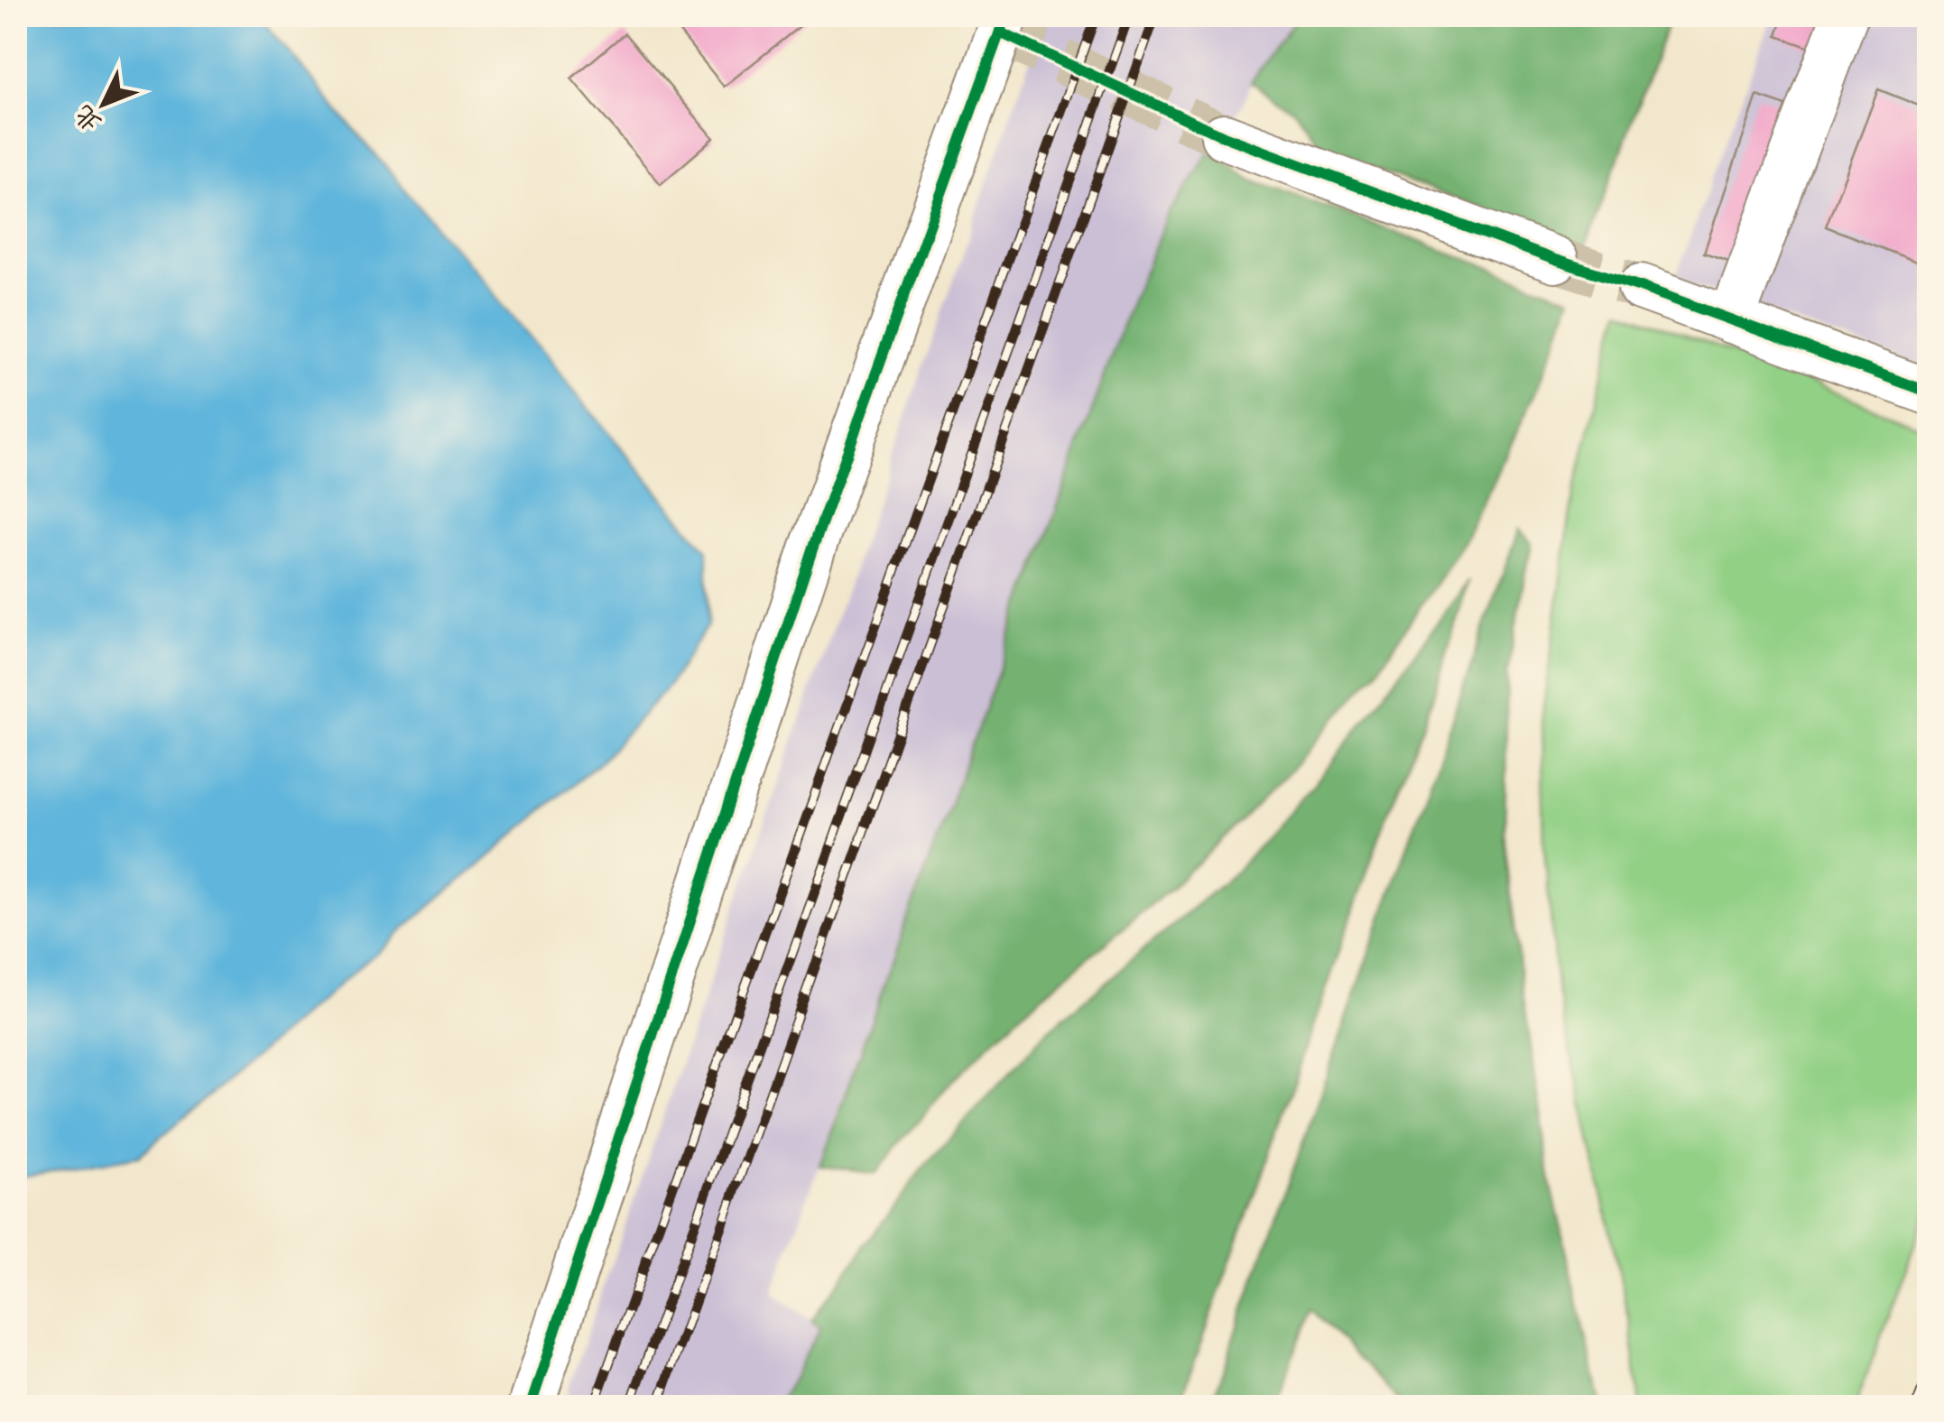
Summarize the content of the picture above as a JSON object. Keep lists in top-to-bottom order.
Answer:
{
  "north": "bottom left"
}
